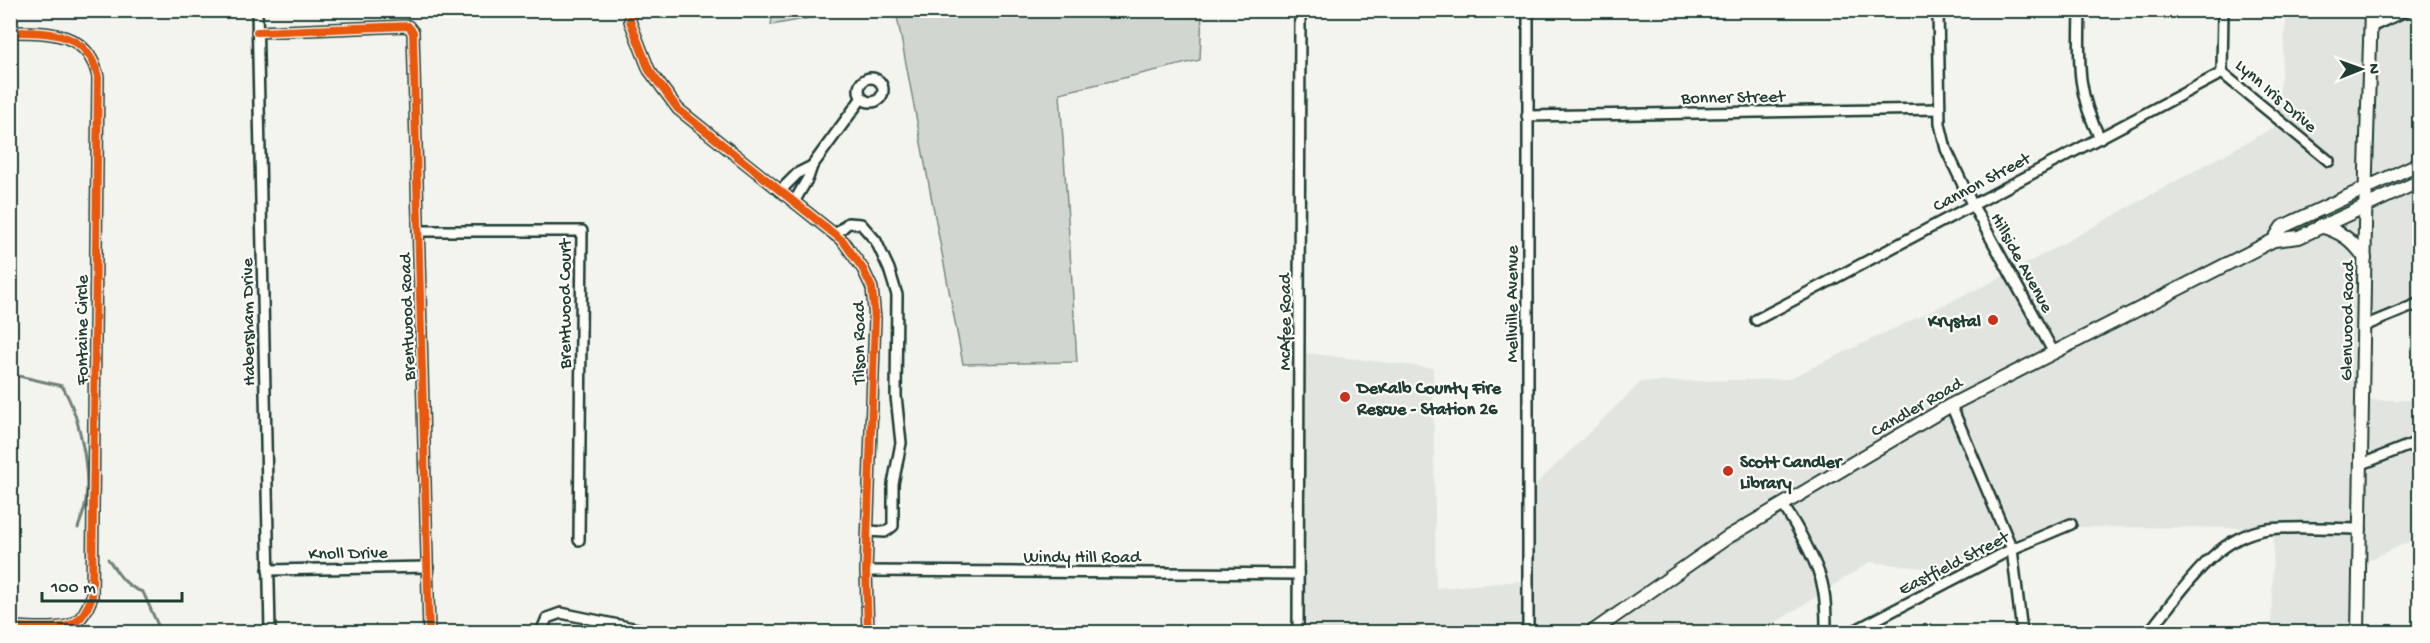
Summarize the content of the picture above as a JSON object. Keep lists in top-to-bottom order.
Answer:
{
  "streets": {
    "main road": ["Glenwood Road", "Candler Road"],
    "street": [
      "Lynn Iris Drive",
      "Bonner Street",
      "Cannon Street",
      "Hillside Avenue",
      "Brentwood Court",
      "Mellville Avenue",
      "Brentwood Road",
      "Habersham Drive",
      "McAfee Road",
      "Fontaine Circle",
      "Tilson Road",
      "Knoll Drive",
      "Windy Hill Road",
      "Eastfield Street"
    ]
  },
  "crossings": [
    ["Lynn Iris Drive", "Cannon Street"],
    ["Bonner Street", "Hillside Avenue"],
    ["Bonner Street", "Mellville Avenue"],
    ["Cannon Street", "Hillside Avenue"],
    ["Hillside Avenue", "Candler Road"],
    ["Brentwood Court", "Brentwood Road"],
    ["Brentwood Road", "Habersham Drive"],
    ["Brentwood Road", "Knoll Drive"],
    ["Glenwood Road", "Candler Road"],
    ["Habersham Drive", "Knoll Drive"],
    ["McAfee Road", "Windy Hill Road"],
    ["Tilson Road", "Windy Hill Road"]
  ],
  "places": ["Krystal", "DeKalb County Fire Rescue - Station 26", "Scott Candler Library"],
  "scale_bar": "100 m",
  "north": "right"
}
